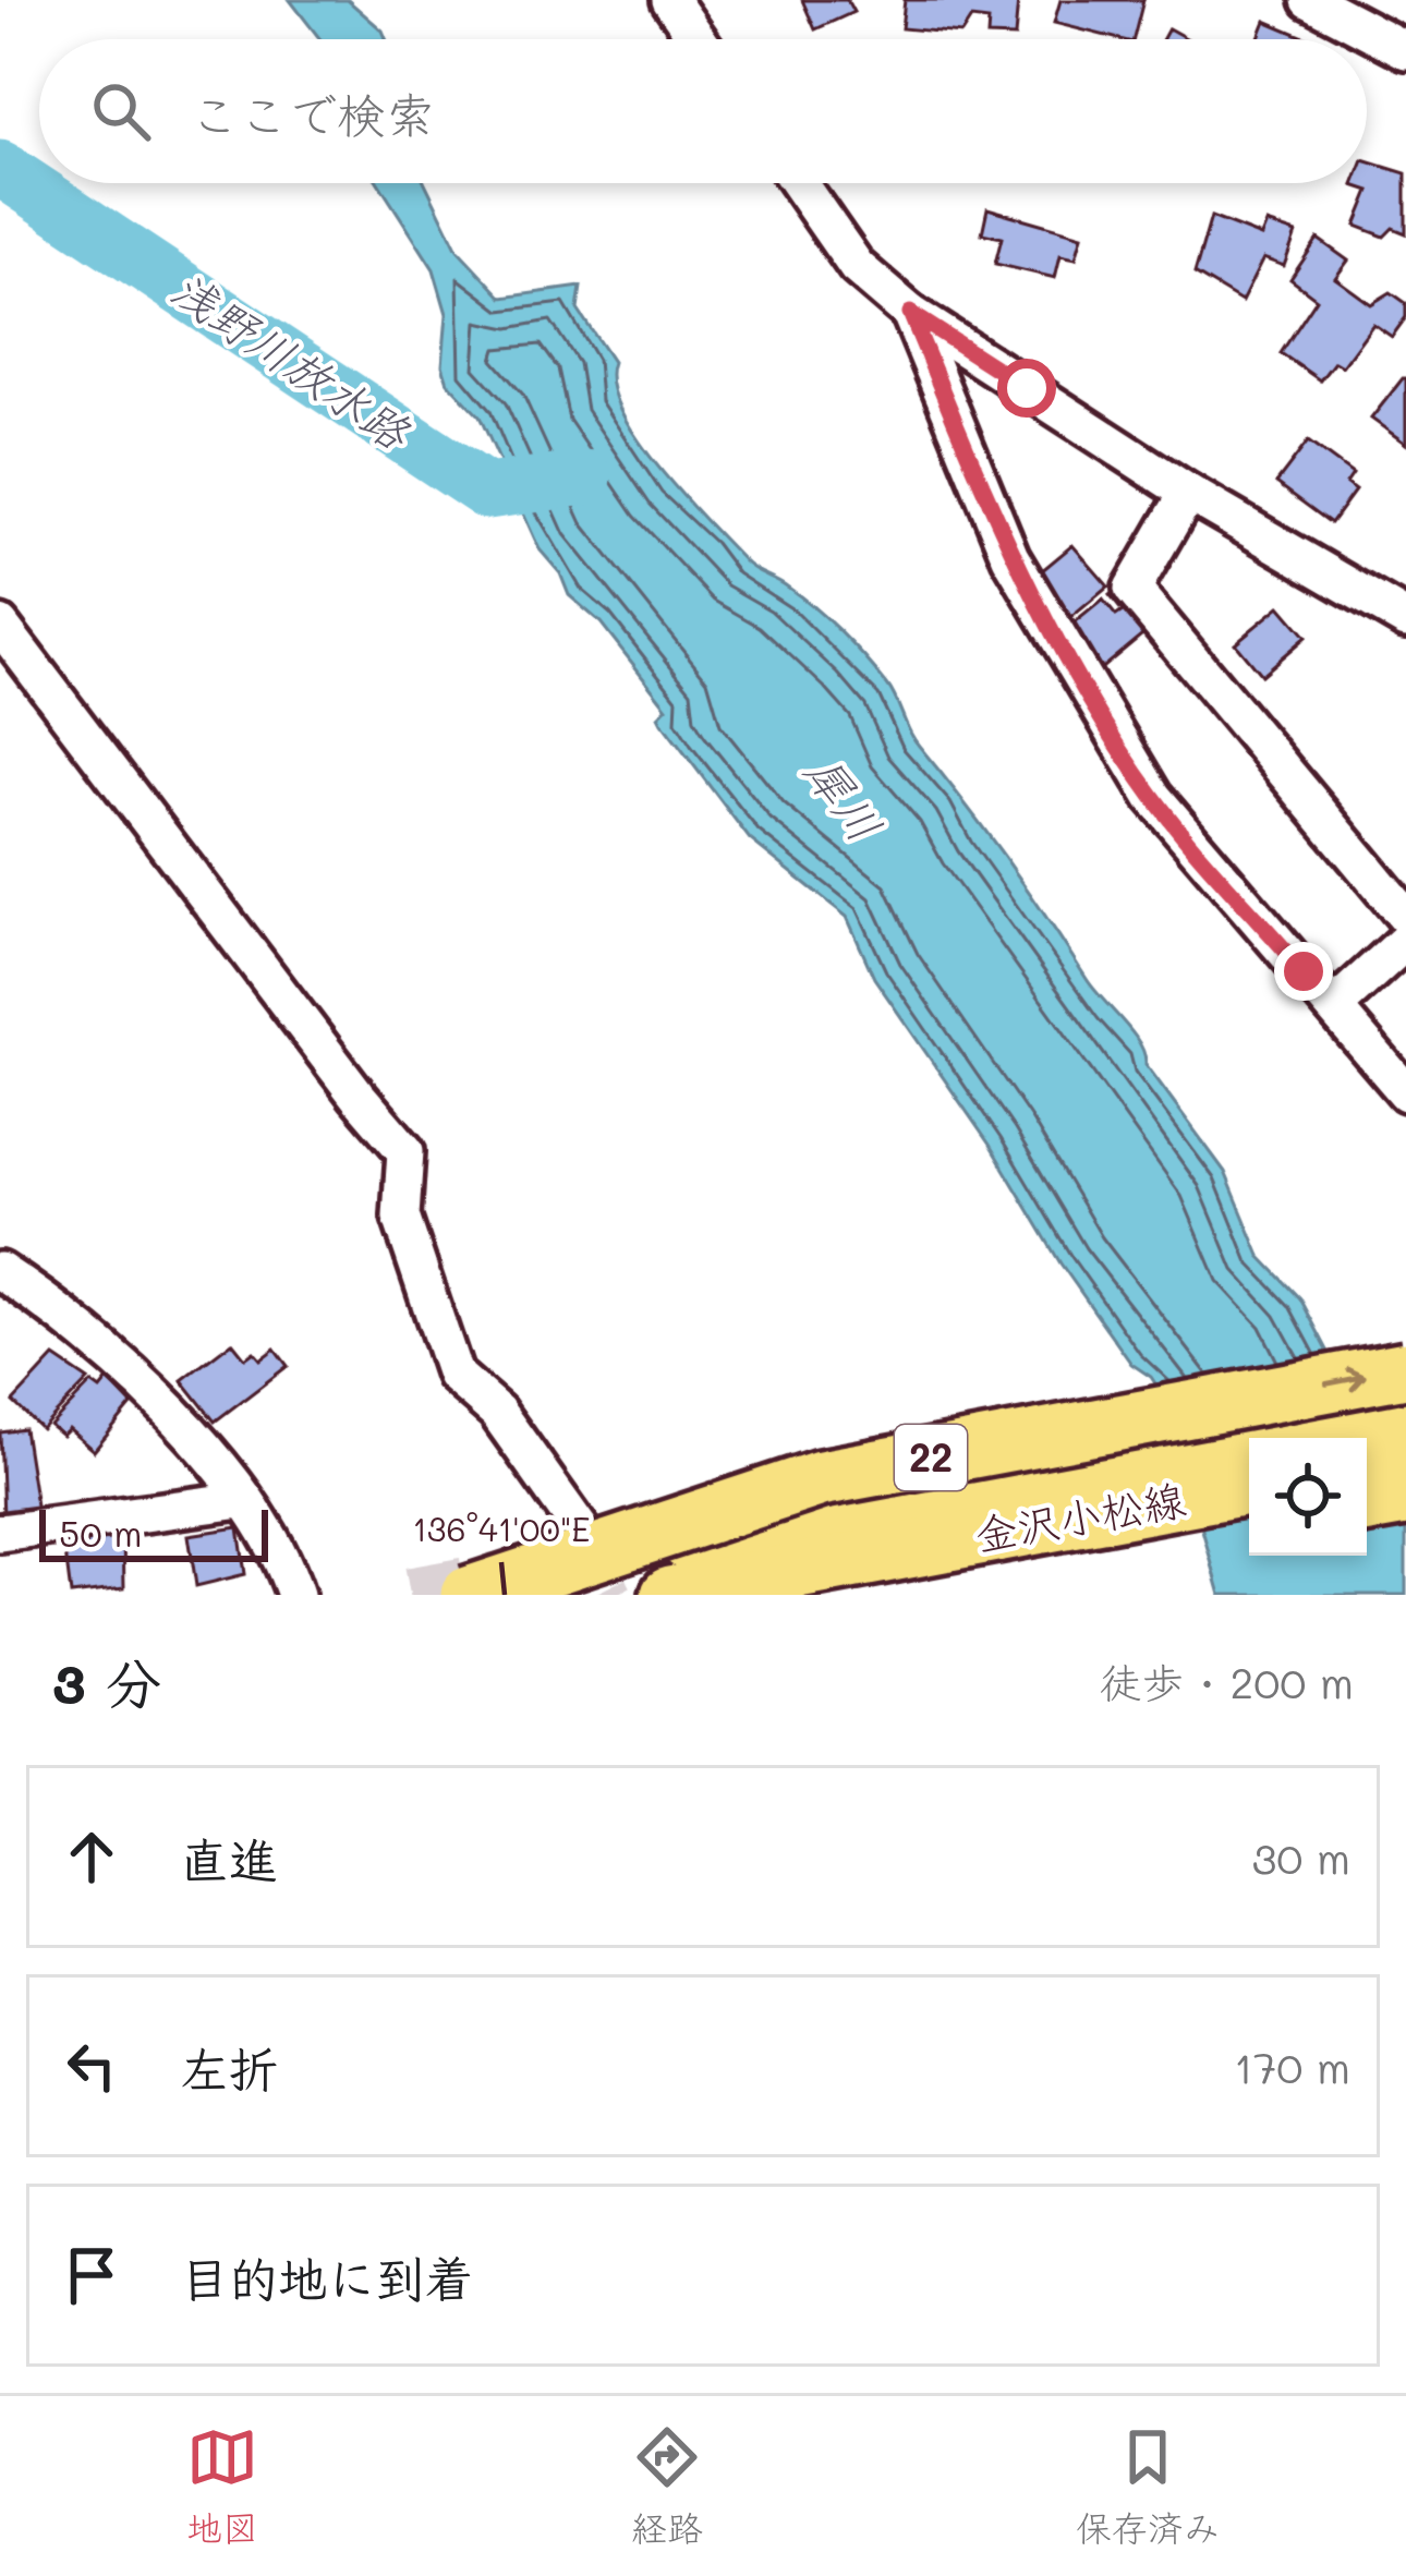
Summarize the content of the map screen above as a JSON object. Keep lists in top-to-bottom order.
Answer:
{
  "streets": {
    "main road": ["22", "金沢小松線"]
  },
  "crossings": [
    ["22", "金沢小松線"]
  ],
  "water": ["浅野川放水路", "犀川"],
  "scale_bar": "50 m",
  "page": {
    "search": "ここで検索",
    "scale": "50 m",
    "heading": ["3 分", "徒歩 · 200 m"],
    "list": [
      ["直進", "30 m"],
      ["左折", "170 m"],
      "目的地に到着"
    ],
    "nav": ["地図", "経路", "保存済み"]
  },
  "coordinates": ["136°41'00\"E"]
}
